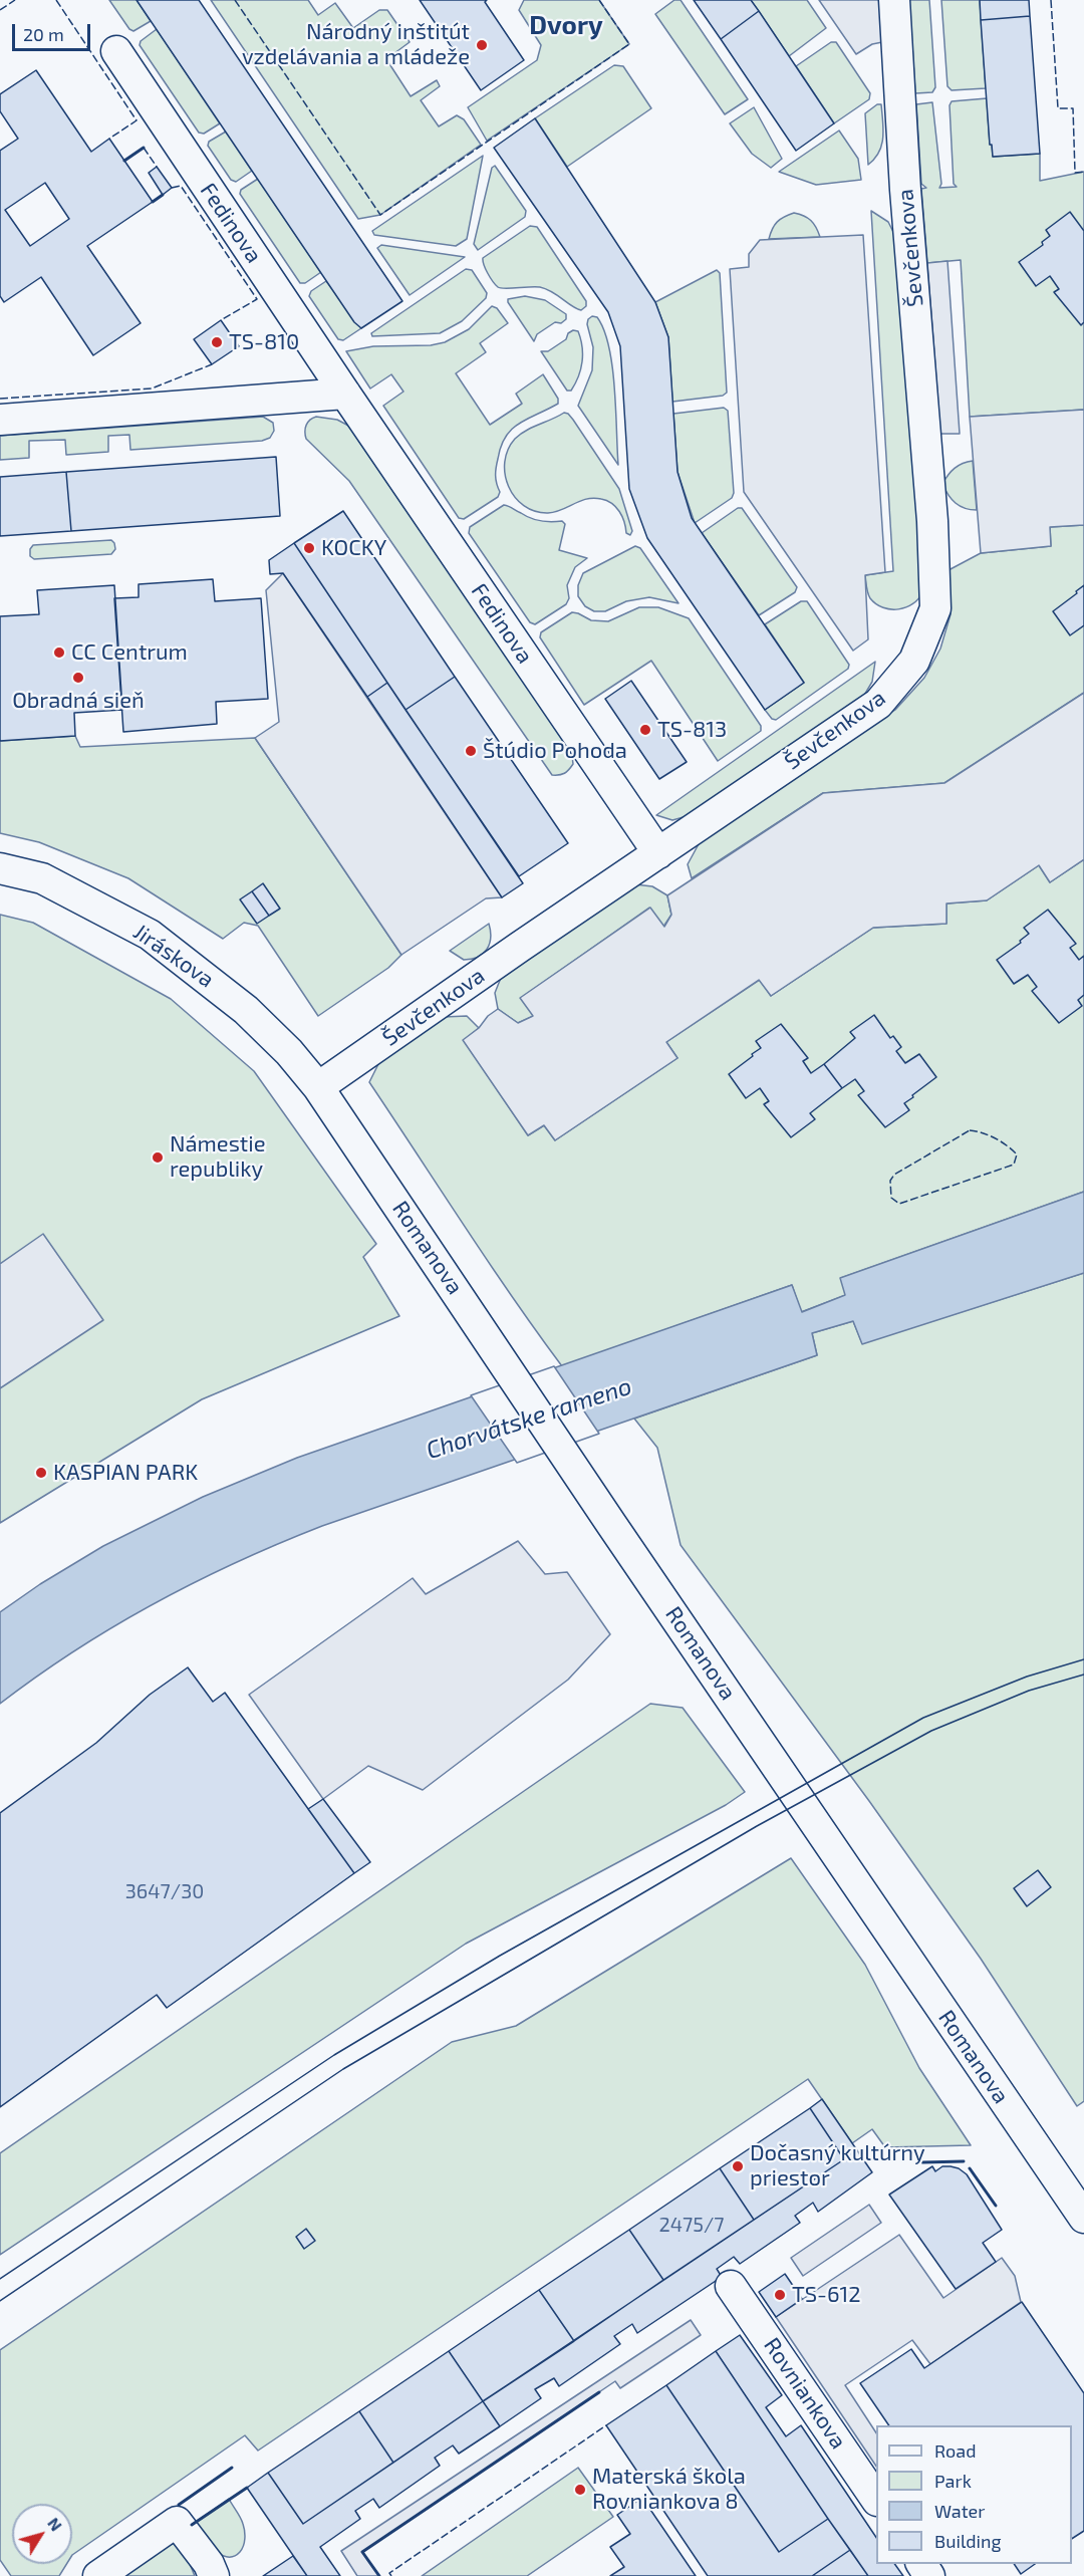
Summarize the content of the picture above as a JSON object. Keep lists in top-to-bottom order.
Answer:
{
  "streets": {
    "street": [
      "Fedinova",
      "Ševčenkova",
      "Jiráskova",
      "Romanova",
      "Rovniankova"
    ]
  },
  "crossings": [
    ["Fedinova", "Ševčenkova"],
    ["Ševčenkova", "Jiráskova"],
    ["Ševčenkova", "Romanova"],
    ["Jiráskova", "Romanova"]
  ],
  "districts": ["Dvory"],
  "water": ["Chorvátske rameno"],
  "places": [
    "Národný inštitút vzdelávania a mládeže",
    "TS-810",
    "KOCKY",
    "CC Centrum",
    "Obradná sieň",
    "TS-813",
    "Štúdio Pohoda",
    "Námestie republiky",
    "KASPIAN PARK",
    "Dočasný kultúrny priestor",
    "TS-612",
    "Materská škola Rovniankova 8"
  ],
  "house_numbers": ["3647/30", "2475/7"],
  "legend": [
    "Road",
    "Park",
    "Water",
    "Building"
  ],
  "scale_bar": "20 m",
  "north": "top right"
}
